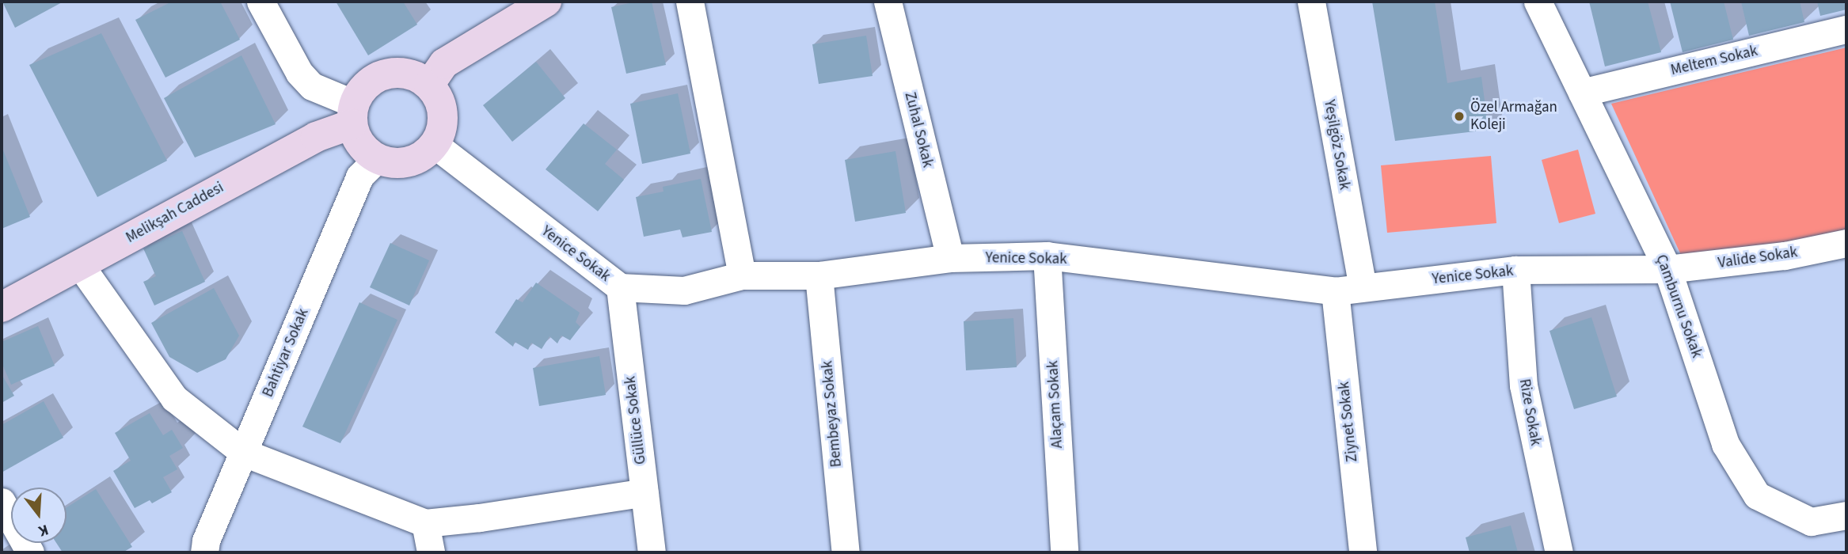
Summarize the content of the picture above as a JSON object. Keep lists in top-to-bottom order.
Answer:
{
  "streets": {
    "street": [
      "Meltem Sokak",
      "Zuhal Sokak",
      "Yeşilgöz Sokak",
      "Melikşah Caddesi",
      "Yenice Sokak",
      "Valide Sokak",
      "Çamburnu Sokak",
      "Bahtiyar Sokak",
      "Alaçam Sokak",
      "Rize Sokak",
      "Bembeyaz Sokak",
      "Güllüce Sokak",
      "Ziynet Sokak"
    ]
  },
  "crossings": [
    ["Meltem Sokak", "Çamburnu Sokak"],
    ["Zuhal Sokak", "Yenice Sokak"],
    ["Yeşilgöz Sokak", "Yenice Sokak"],
    ["Melikşah Caddesi", "Yenice Sokak"],
    ["Melikşah Caddesi", "Bahtiyar Sokak"],
    ["Yenice Sokak", "Valide Sokak"],
    ["Yenice Sokak", "Çamburnu Sokak"],
    ["Yenice Sokak", "Bahtiyar Sokak"],
    ["Yenice Sokak", "Alaçam Sokak"],
    ["Yenice Sokak", "Rize Sokak"],
    ["Yenice Sokak", "Bembeyaz Sokak"],
    ["Yenice Sokak", "Güllüce Sokak"],
    ["Yenice Sokak", "Ziynet Sokak"],
    ["Valide Sokak", "Çamburnu Sokak"]
  ],
  "places": ["Özel Armağan Koleji"],
  "north": "bottom"
}
